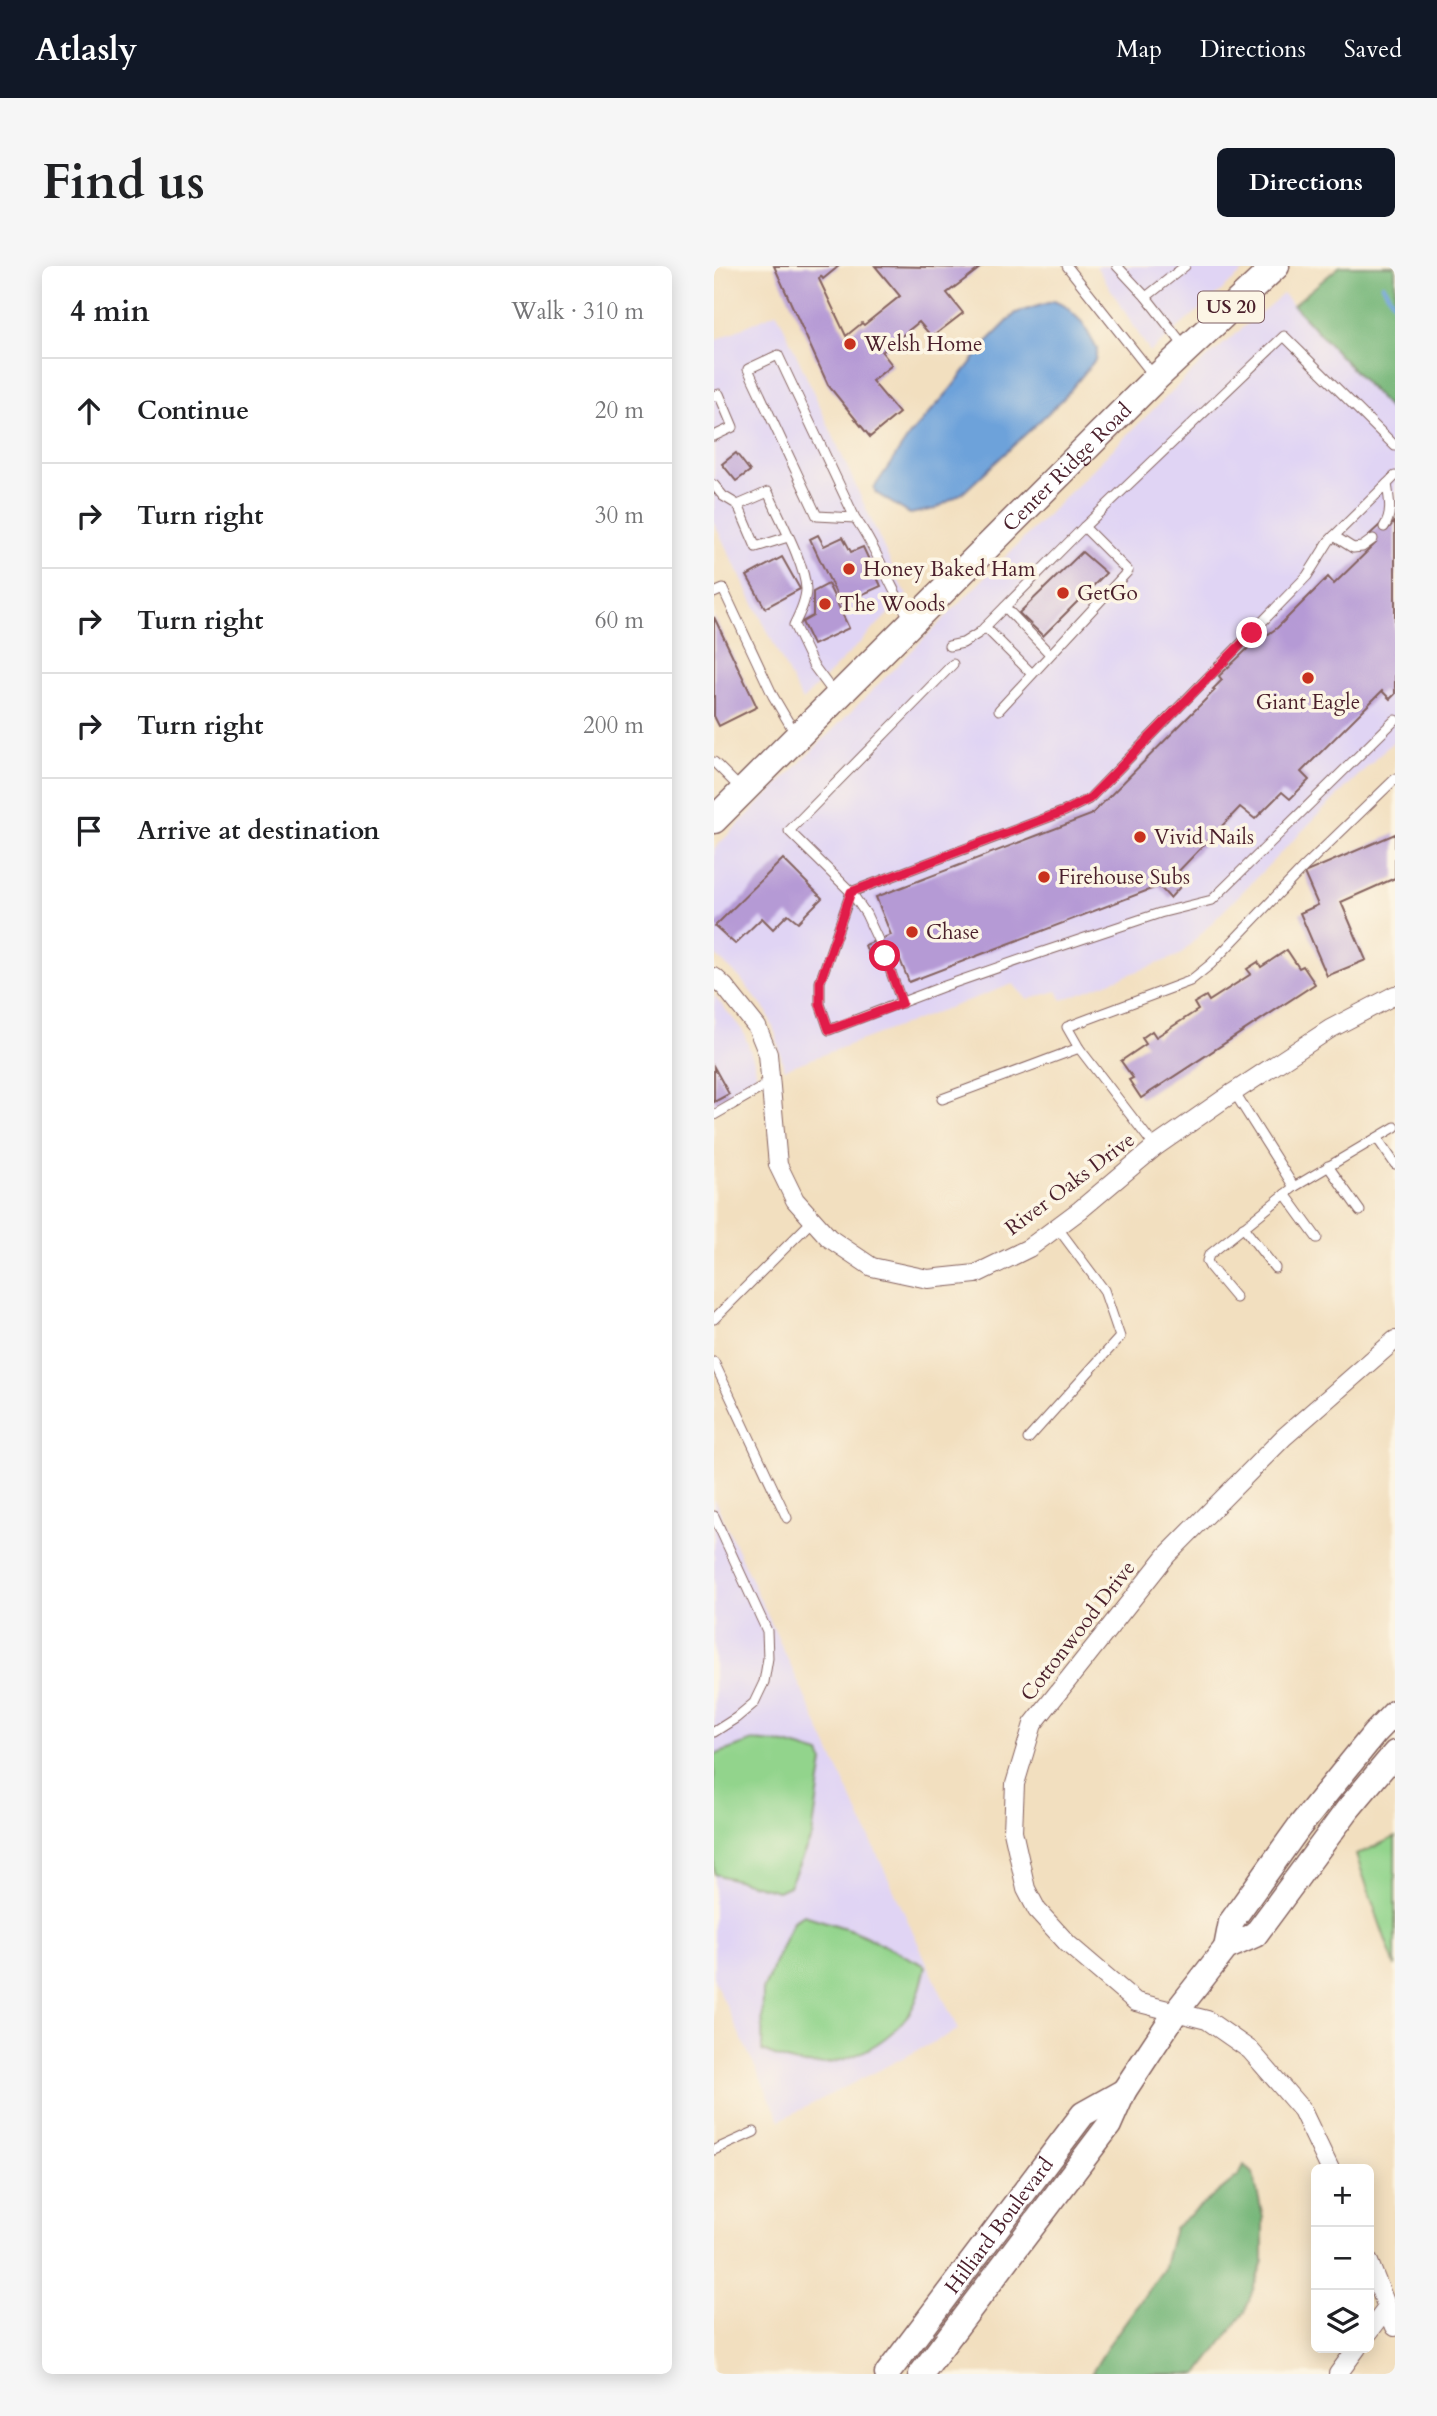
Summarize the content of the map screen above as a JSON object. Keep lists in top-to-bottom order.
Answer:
{
  "streets": {
    "main road": ["US 20", "Center Ridge Road", "Hilliard Boulevard"],
    "street": ["River Oaks Drive", "Cottonwood Drive"]
  },
  "crossings": [
    ["Cottonwood Drive", "Hilliard Boulevard"]
  ],
  "places": [
    "Welsh Home",
    "Honey Baked Ham",
    "GetGo",
    "The Woods",
    "Giant Eagle",
    "Vivid Nails",
    "Firehouse Subs",
    "Chase"
  ],
  "page": {
    "header": "Atlasly",
    "nav": ["Map", "Directions", "Saved"],
    "buttons": "Directions",
    "title": "Find us",
    "heading": ["4 min", "Walk · 310 m"],
    "list": [
      ["Continue", "20 m"],
      ["Turn right", "30 m"],
      ["Turn right", "60 m"],
      ["Turn right", "200 m"],
      "Arrive at destination"
    ],
    "map_buttons": ["+", "−"]
  }
}
